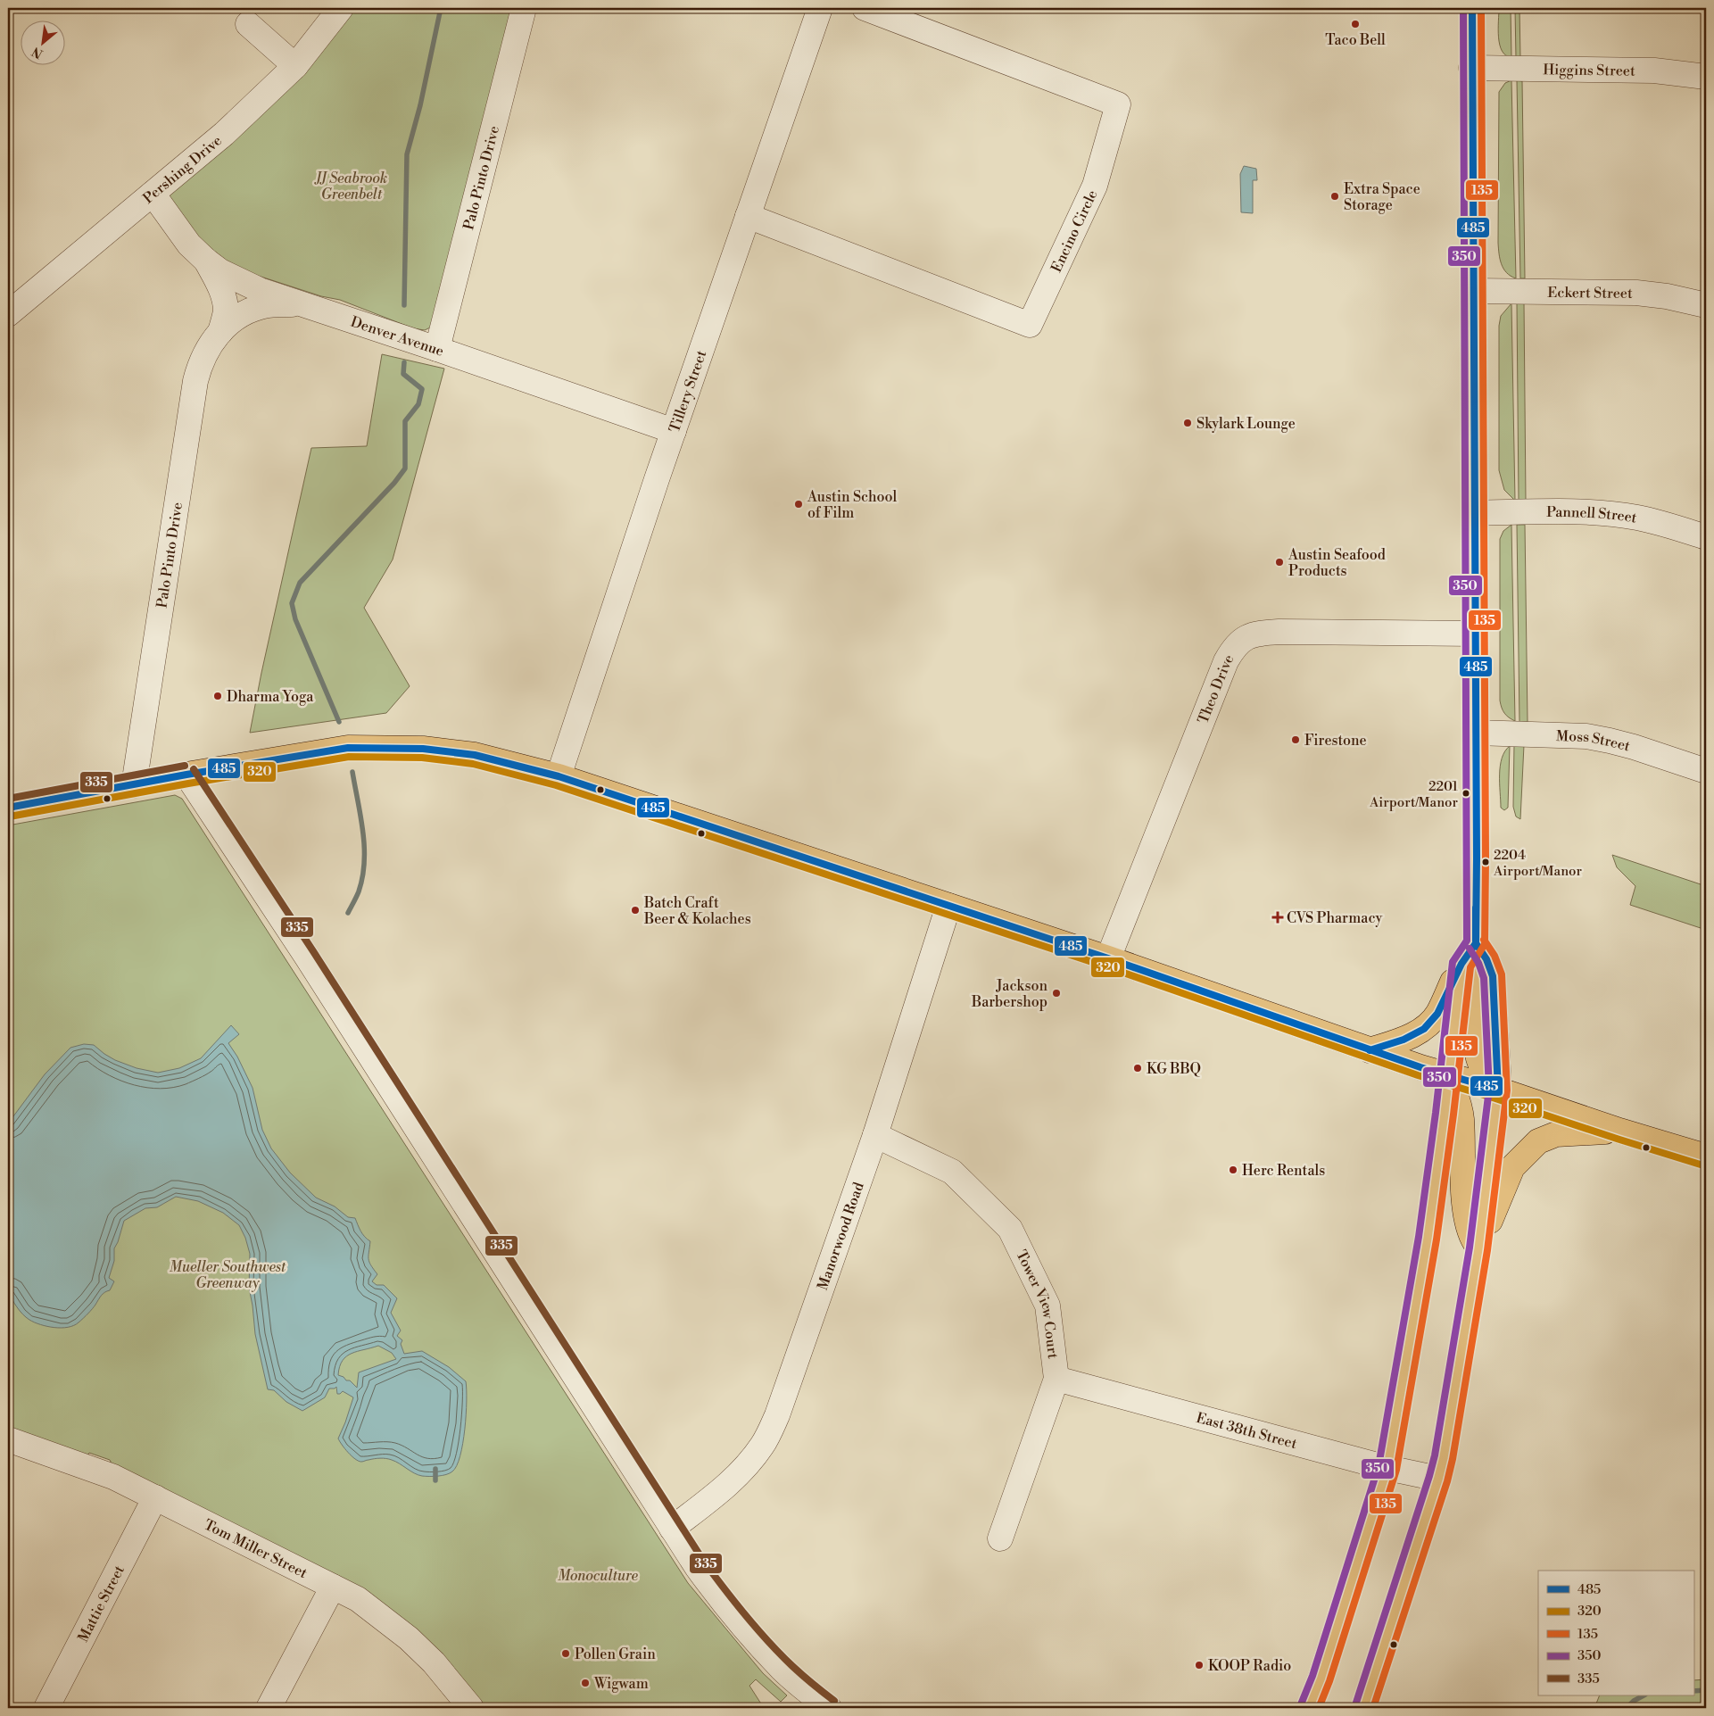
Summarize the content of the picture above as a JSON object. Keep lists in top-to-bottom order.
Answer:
{
  "streets": {
    "street": [
      "Higgins Street",
      "Pershing Drive",
      "Palo Pinto Drive",
      "Encino Circle",
      "Eckert Street",
      "Denver Avenue",
      "Tillery Street",
      "Pannell Street",
      "Theo Drive",
      "Moss Street",
      "Manorwood Road",
      "Tower View Court",
      "East 38th Street",
      "Tom Miller Street",
      "Mattie Street"
    ]
  },
  "crossings": [
    ["Pershing Drive", "Denver Avenue"],
    ["Palo Pinto Drive", "Denver Avenue"],
    ["Encino Circle", "Tillery Street"],
    ["Denver Avenue", "Tillery Street"],
    ["Manorwood Road", "Tower View Court"],
    ["Tower View Court", "East 38th Street"],
    ["Tom Miller Street", "Mattie Street"]
  ],
  "parks": ["JJ Seabrook Greenbelt", "Mueller Southwest Greenway", "Monoculture"],
  "places": {
    "other": [
      "Taco Bell",
      "Extra Space Storage",
      "Skylark Lounge",
      "Austin School of Film",
      "Austin Seafood Products",
      "Dharma Yoga",
      "Firestone",
      "2201 Airport/Manor",
      "2204 Airport/Manor",
      "Batch Craft Beer & Kolaches",
      "Jackson Barbershop",
      "KG BBQ",
      "Herc Rentals",
      "Pollen Grain",
      "KOOP Radio",
      "Wigwam"
    ],
    "health": ["CVS Pharmacy"]
  },
  "lines": [
    "transit line 485",
    "transit line 135",
    "transit line 350",
    "transit line 320",
    "transit line 335"
  ],
  "legend": [
    "485",
    "320",
    "135",
    "350",
    "335"
  ],
  "north": "bottom left"
}
